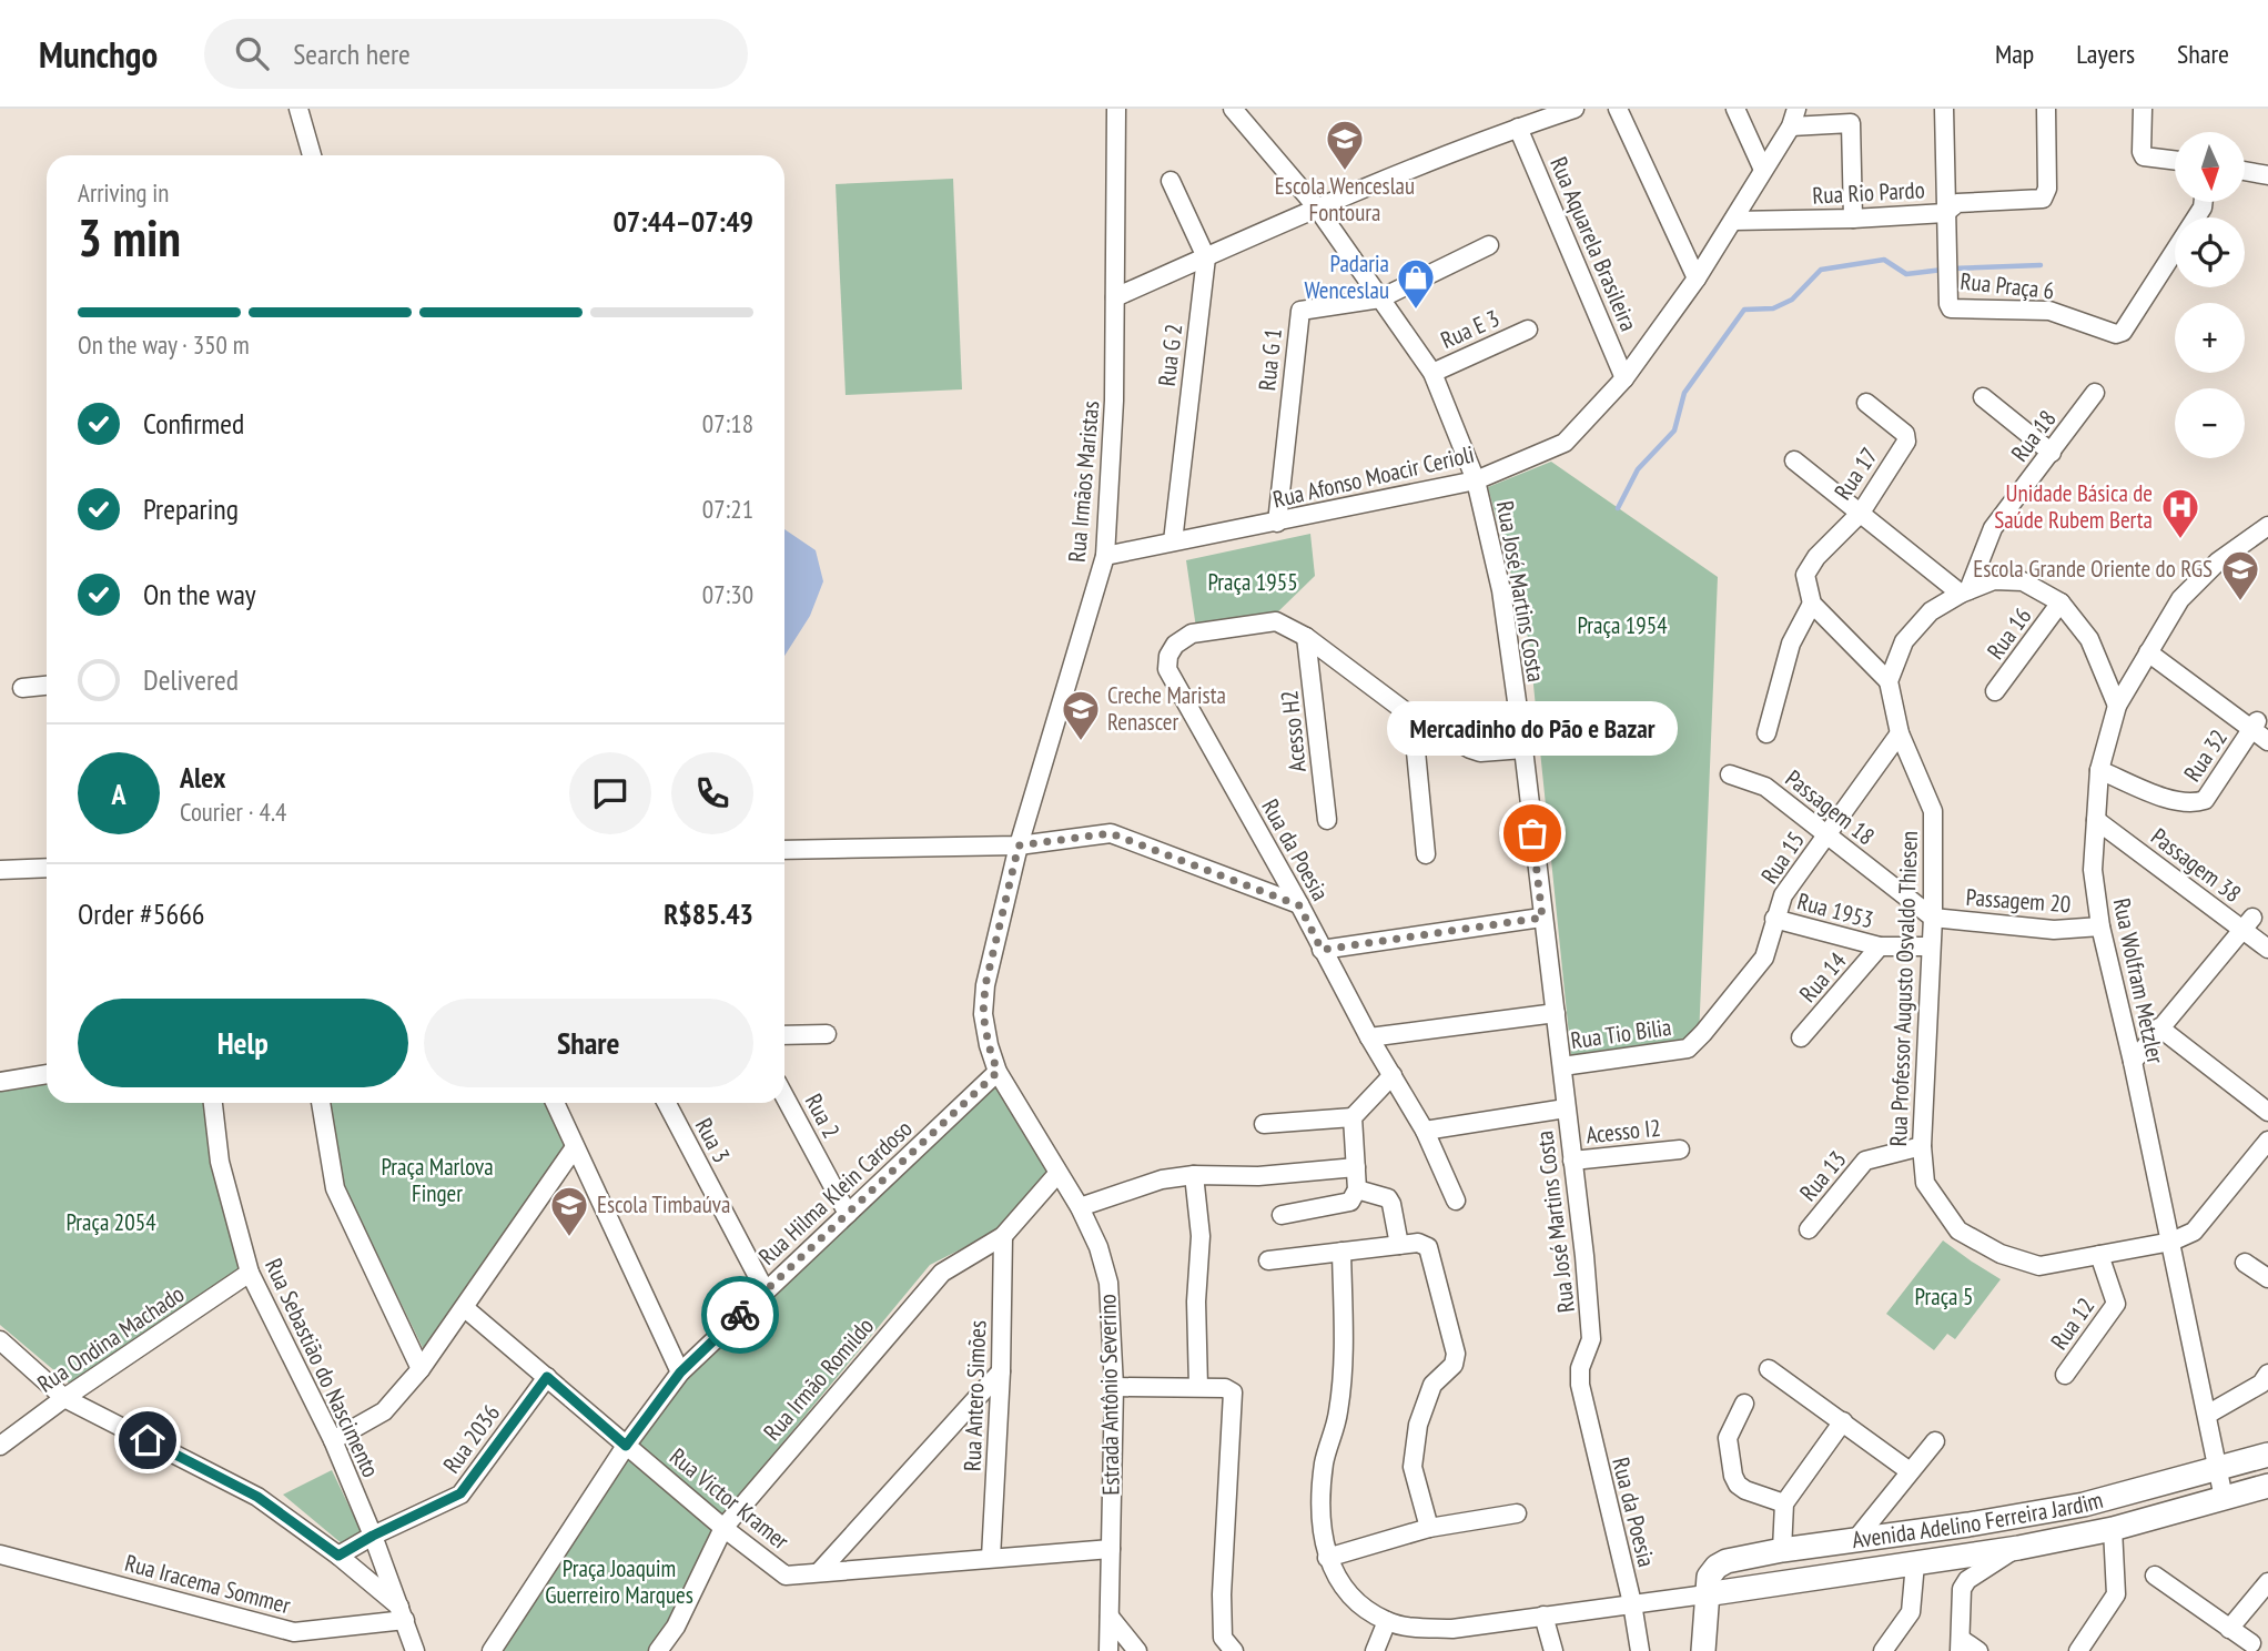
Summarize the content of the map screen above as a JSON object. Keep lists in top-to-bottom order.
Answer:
{
  "streets": {
    "main road": ["Avenida Adelino Ferreira Jardim"],
    "street": [
      "Rua Rio Pardo",
      "Rua Aquarela Brasileira",
      "Rua Praça 6",
      "Rua E 3",
      "Rua G 2",
      "Rua G 1",
      "Rua 18",
      "Rua 17",
      "Rua Afonso Moacir Cerioli",
      "Rua Irmãos Maristas",
      "Rua José Martins Costa",
      "Rua 16",
      "Acesso H2",
      "Rua 32",
      "Passagem 18",
      "Rua da Poesia",
      "Rua 15",
      "Passagem 38",
      "Passagem 20",
      "Rua 1953",
      "Rua 14",
      "Rua Wolfram Metzler",
      "Rua Professor Augusto Osvaldo Thiesen",
      "Rua Tio Bilia",
      "Rua 2",
      "Acesso I2",
      "Rua 3",
      "Rua 13",
      "Rua Hilma Klein Cardoso",
      "Rua 12",
      "Rua Ondina Machado",
      "Rua Sebastião do Nascimento",
      "Rua Irmão Romildo",
      "Estrada Antônio Severino",
      "Rua Antero Simões",
      "Rua 2036",
      "Rua Victor Kramer",
      "Rua Iracema Sommer"
    ]
  },
  "crossings": [
    ["Rua Rio Pardo", "Rua Praça 6"],
    ["Rua Rio Pardo", "Rua Afonso Moacir Cerioli"],
    ["Rua Aquarela Brasileira", "Rua Afonso Moacir Cerioli"],
    ["Rua E 3", "Rua José Martins Costa"],
    ["Rua G 2", "Rua Afonso Moacir Cerioli"],
    ["Rua G 1", "Rua Afonso Moacir Cerioli"],
    ["Rua G 1", "Rua José Martins Costa"],
    ["Rua Afonso Moacir Cerioli", "Rua Irmãos Maristas"],
    ["Rua Afonso Moacir Cerioli", "Rua José Martins Costa"],
    ["Rua Irmãos Maristas", "Estrada Antônio Severino"],
    ["Rua José Martins Costa", "Rua da Poesia"],
    ["Rua José Martins Costa", "Rua Tio Bilia"],
    ["Rua José Martins Costa", "Acesso I2"],
    ["Acesso H2", "Rua da Poesia"],
    ["Rua 32", "Rua Wolfram Metzler"],
    ["Passagem 18", "Rua 15"],
    ["Passagem 18", "Passagem 20"],
    ["Passagem 18", "Rua Professor Augusto Osvaldo Thiesen"],
    ["Rua da Poesia", "Avenida Adelino Ferreira Jardim"],
    ["Rua 15", "Rua 1953"],
    ["Rua 15", "Rua Professor Augusto Osvaldo Thiesen"],
    ["Rua 15", "Rua Tio Bilia"],
    ["Passagem 38", "Rua Wolfram Metzler"],
    ["Passagem 20", "Rua Wolfram Metzler"],
    ["Passagem 20", "Rua Professor Augusto Osvaldo Thiesen"],
    ["Rua 1953", "Rua 14"],
    ["Rua 1953", "Rua Professor Augusto Osvaldo Thiesen"],
    ["Rua Wolfram Metzler", "Rua Professor Augusto Osvaldo Thiesen"],
    ["Rua Wolfram Metzler", "Avenida Adelino Ferreira Jardim"],
    ["Rua Professor Augusto Osvaldo Thiesen", "Rua 13"],
    ["Rua Professor Augusto Osvaldo Thiesen", "Rua 12"],
    ["Rua 2", "Rua Hilma Klein Cardoso"],
    ["Rua 3", "Rua Hilma Klein Cardoso"],
    ["Rua Hilma Klein Cardoso", "Estrada Antônio Severino"],
    ["Rua Hilma Klein Cardoso", "Rua Victor Kramer"],
    ["Rua Ondina Machado", "Rua Sebastião do Nascimento"],
    ["Rua Sebastião do Nascimento", "Rua 2036"],
    ["Rua Sebastião do Nascimento", "Rua Iracema Sommer"],
    ["Rua Irmão Romildo", "Estrada Antônio Severino"],
    ["Rua Irmão Romildo", "Rua Antero Simões"],
    ["Rua Irmão Romildo", "Rua Victor Kramer"],
    ["Estrada Antônio Severino", "Rua Victor Kramer"],
    ["Rua Antero Simões", "Rua Victor Kramer"],
    ["Rua 2036", "Rua Victor Kramer"]
  ],
  "parks": [
    "Praça 1955",
    "Praça 1954",
    "Praça Marlova Finger",
    "Praça 2054",
    "Praça 5",
    "Praça Joaquim Guerreiro Marques"
  ],
  "places": {
    "school or university": [
      "Escola Wenceslau Fontoura",
      "Escola Grande Oriente do RGS",
      "Creche Marista Renascer",
      "Escola Timbaúva"
    ],
    "shop": ["Padaria Wenceslau"],
    "hospital": ["Unidade Básica de Saúde Rubem Berta"],
    "other": ["Mercadinho do Pão e Bazar"]
  },
  "north": "bottom",
  "page": {
    "header": "Munchgo",
    "search": "Search here",
    "nav": ["Map", "Layers", "Share"],
    "map_buttons": ["+", "−"],
    "heading": ["3 min", "Arriving in", "07:44–07:49"],
    "panel": [
      "Alex",
      "Courier · 4.4",
      "Order #5666",
      "R$85.43"
    ],
    "bar": "On the way · 350 m",
    "list": [
      ["Confirmed", "07:18"],
      ["Preparing", "07:21"],
      ["On the way", "07:30"],
      "Delivered"
    ],
    "bubble": "Mercadinho do Pão e Bazar",
    "round": "A",
    "buttons": ["Help", "Share"]
  }
}
